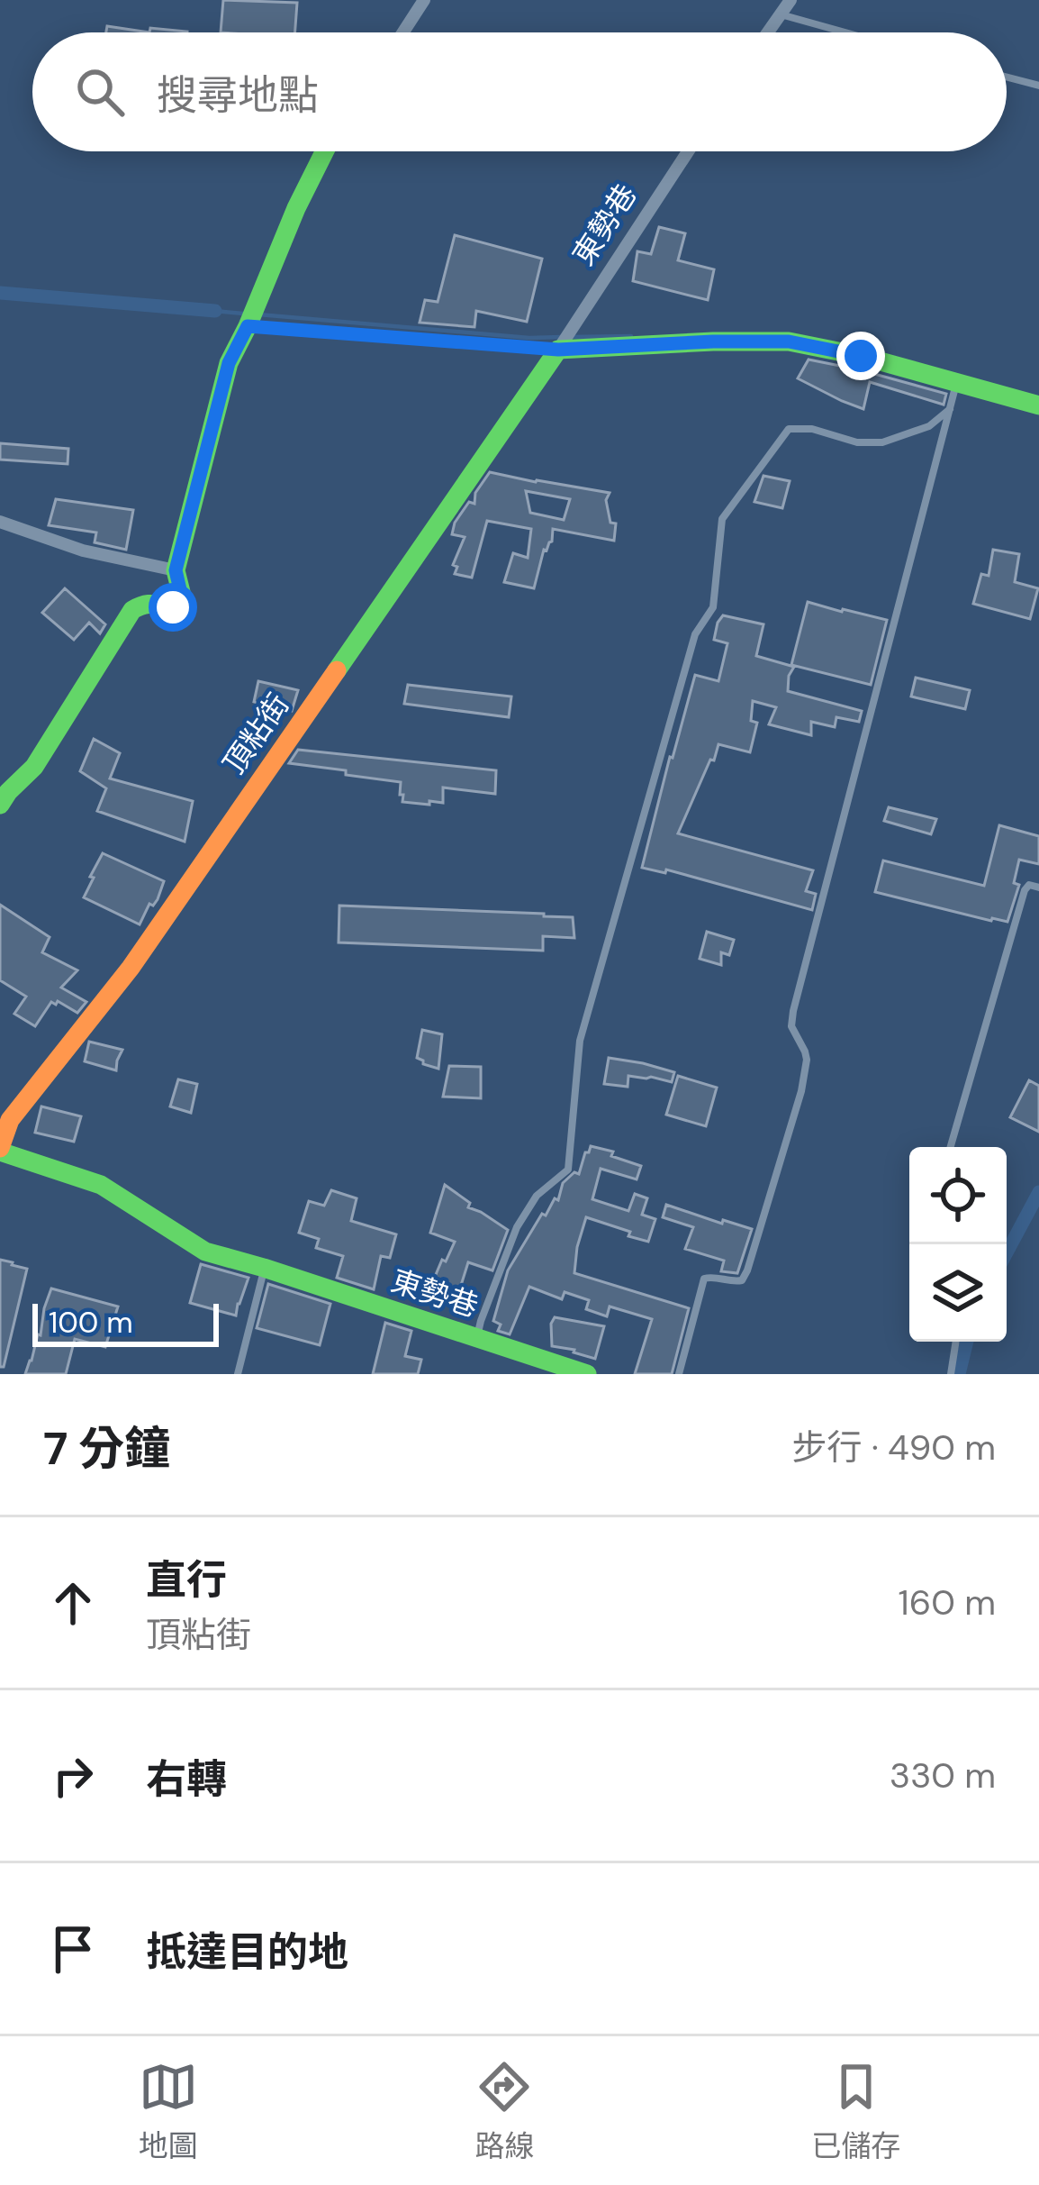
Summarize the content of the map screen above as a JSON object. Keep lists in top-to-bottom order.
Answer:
{
  "streets": {
    "street": ["東勢巷", "頂粘街"]
  },
  "crossings": [
    ["東勢巷", "頂粘街"]
  ],
  "scale_bar": "100 m",
  "page": {
    "search": "搜尋地點",
    "scale": "100 m",
    "heading": ["7 分鐘", "步行 · 490 m"],
    "list": [
      ["直行", "頂粘街", "160 m"],
      ["右轉", "330 m"],
      "抵達目的地"
    ],
    "nav": ["地圖", "路線", "已儲存"]
  }
}
